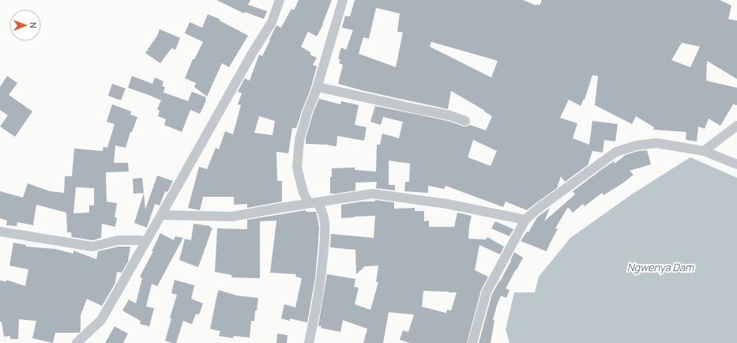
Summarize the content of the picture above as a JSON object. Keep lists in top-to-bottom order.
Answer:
{
  "water": ["Ngwenya Dam"],
  "north": "right"
}
